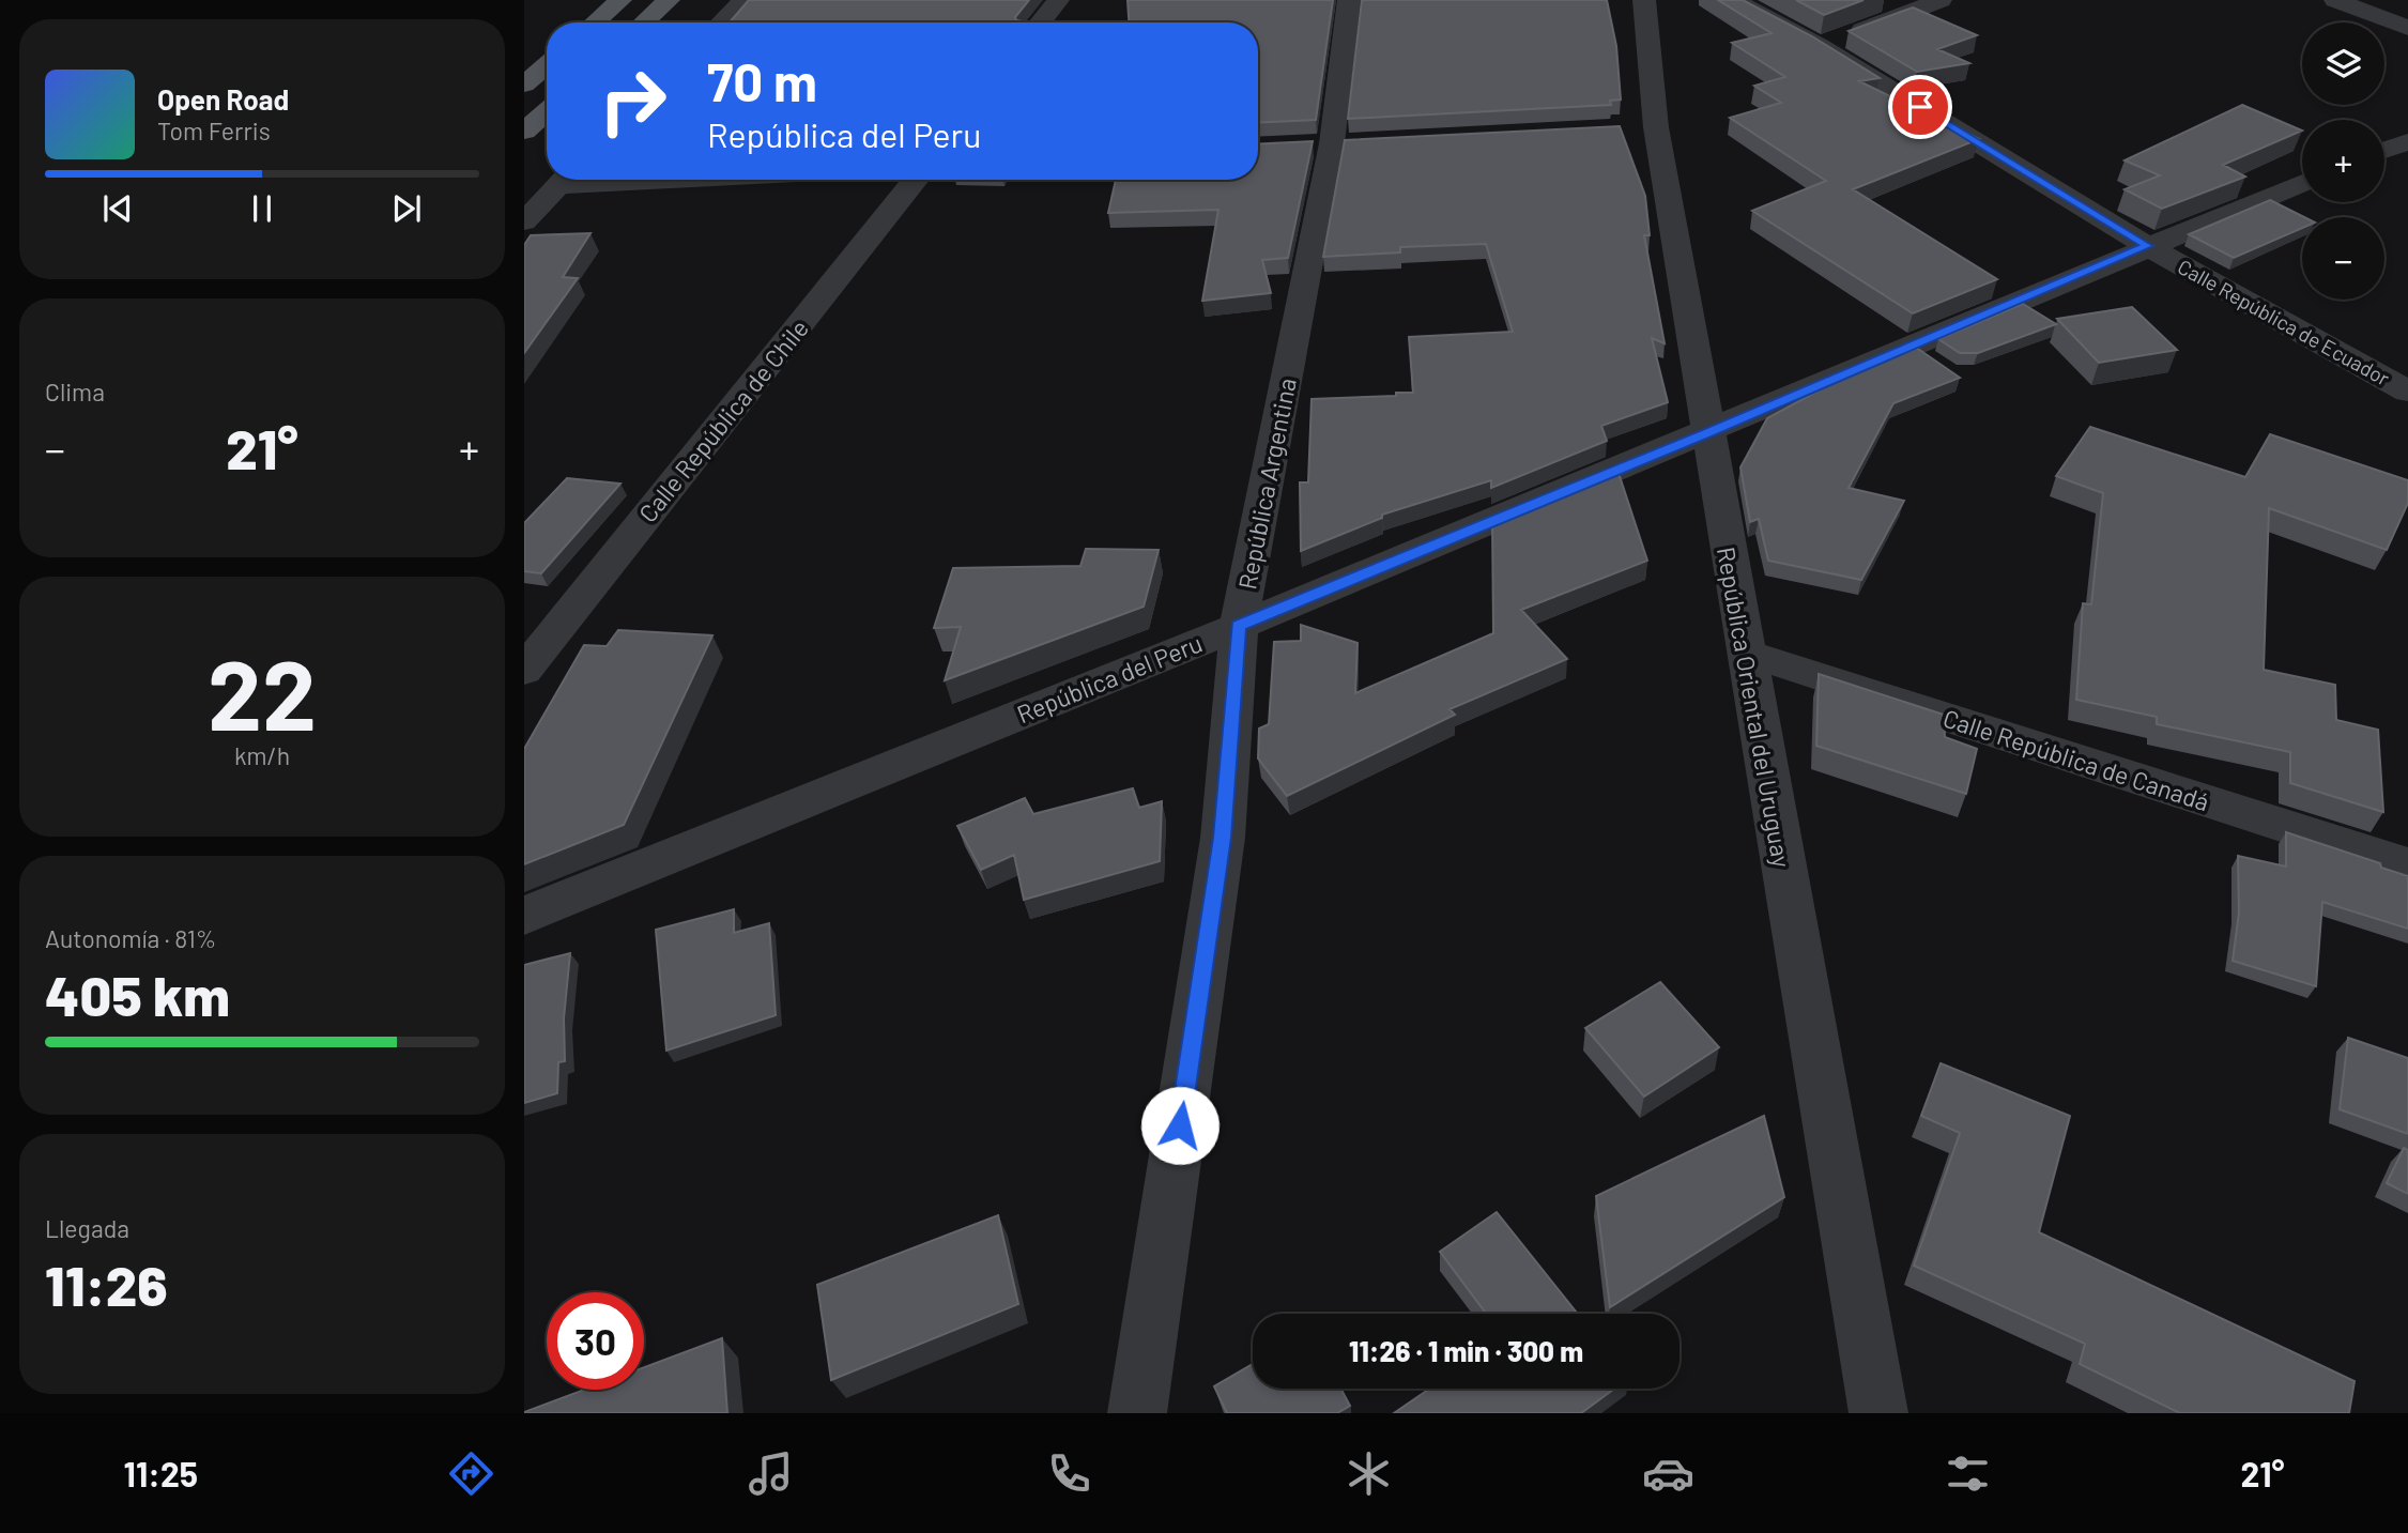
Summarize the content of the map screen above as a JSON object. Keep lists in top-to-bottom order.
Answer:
{
  "streets": {
    "street": [
      "Calle República de Ecuador",
      "Calle República de Chile",
      "República Argentina",
      "República del Peru",
      "República Oriental del Uruguay",
      "Calle República de Canadá"
    ]
  },
  "crossings": [
    ["Calle República de Ecuador", "República del Peru"],
    ["República Argentina", "República del Peru"],
    ["República del Peru", "República Oriental del Uruguay"],
    ["República Oriental del Uruguay", "Calle República de Canadá"]
  ],
  "page": {
    "map_buttons": ["+", "−"],
    "turn": ["70 m", "República del Peru"],
    "song": ["Open Road", "Tom Ferris"],
    "tile": [
      "Clima",
      ["22", "km/h"],
      ["Autonomía · 81%", "405 km"],
      ["Llegada", "11:26"]
    ],
    "heat": ["−", "21°", "+"],
    "limit": "30",
    "trip": "11:26 · 1 min · 300 m",
    "tabs": ["11:25", "21°"]
  }
}
